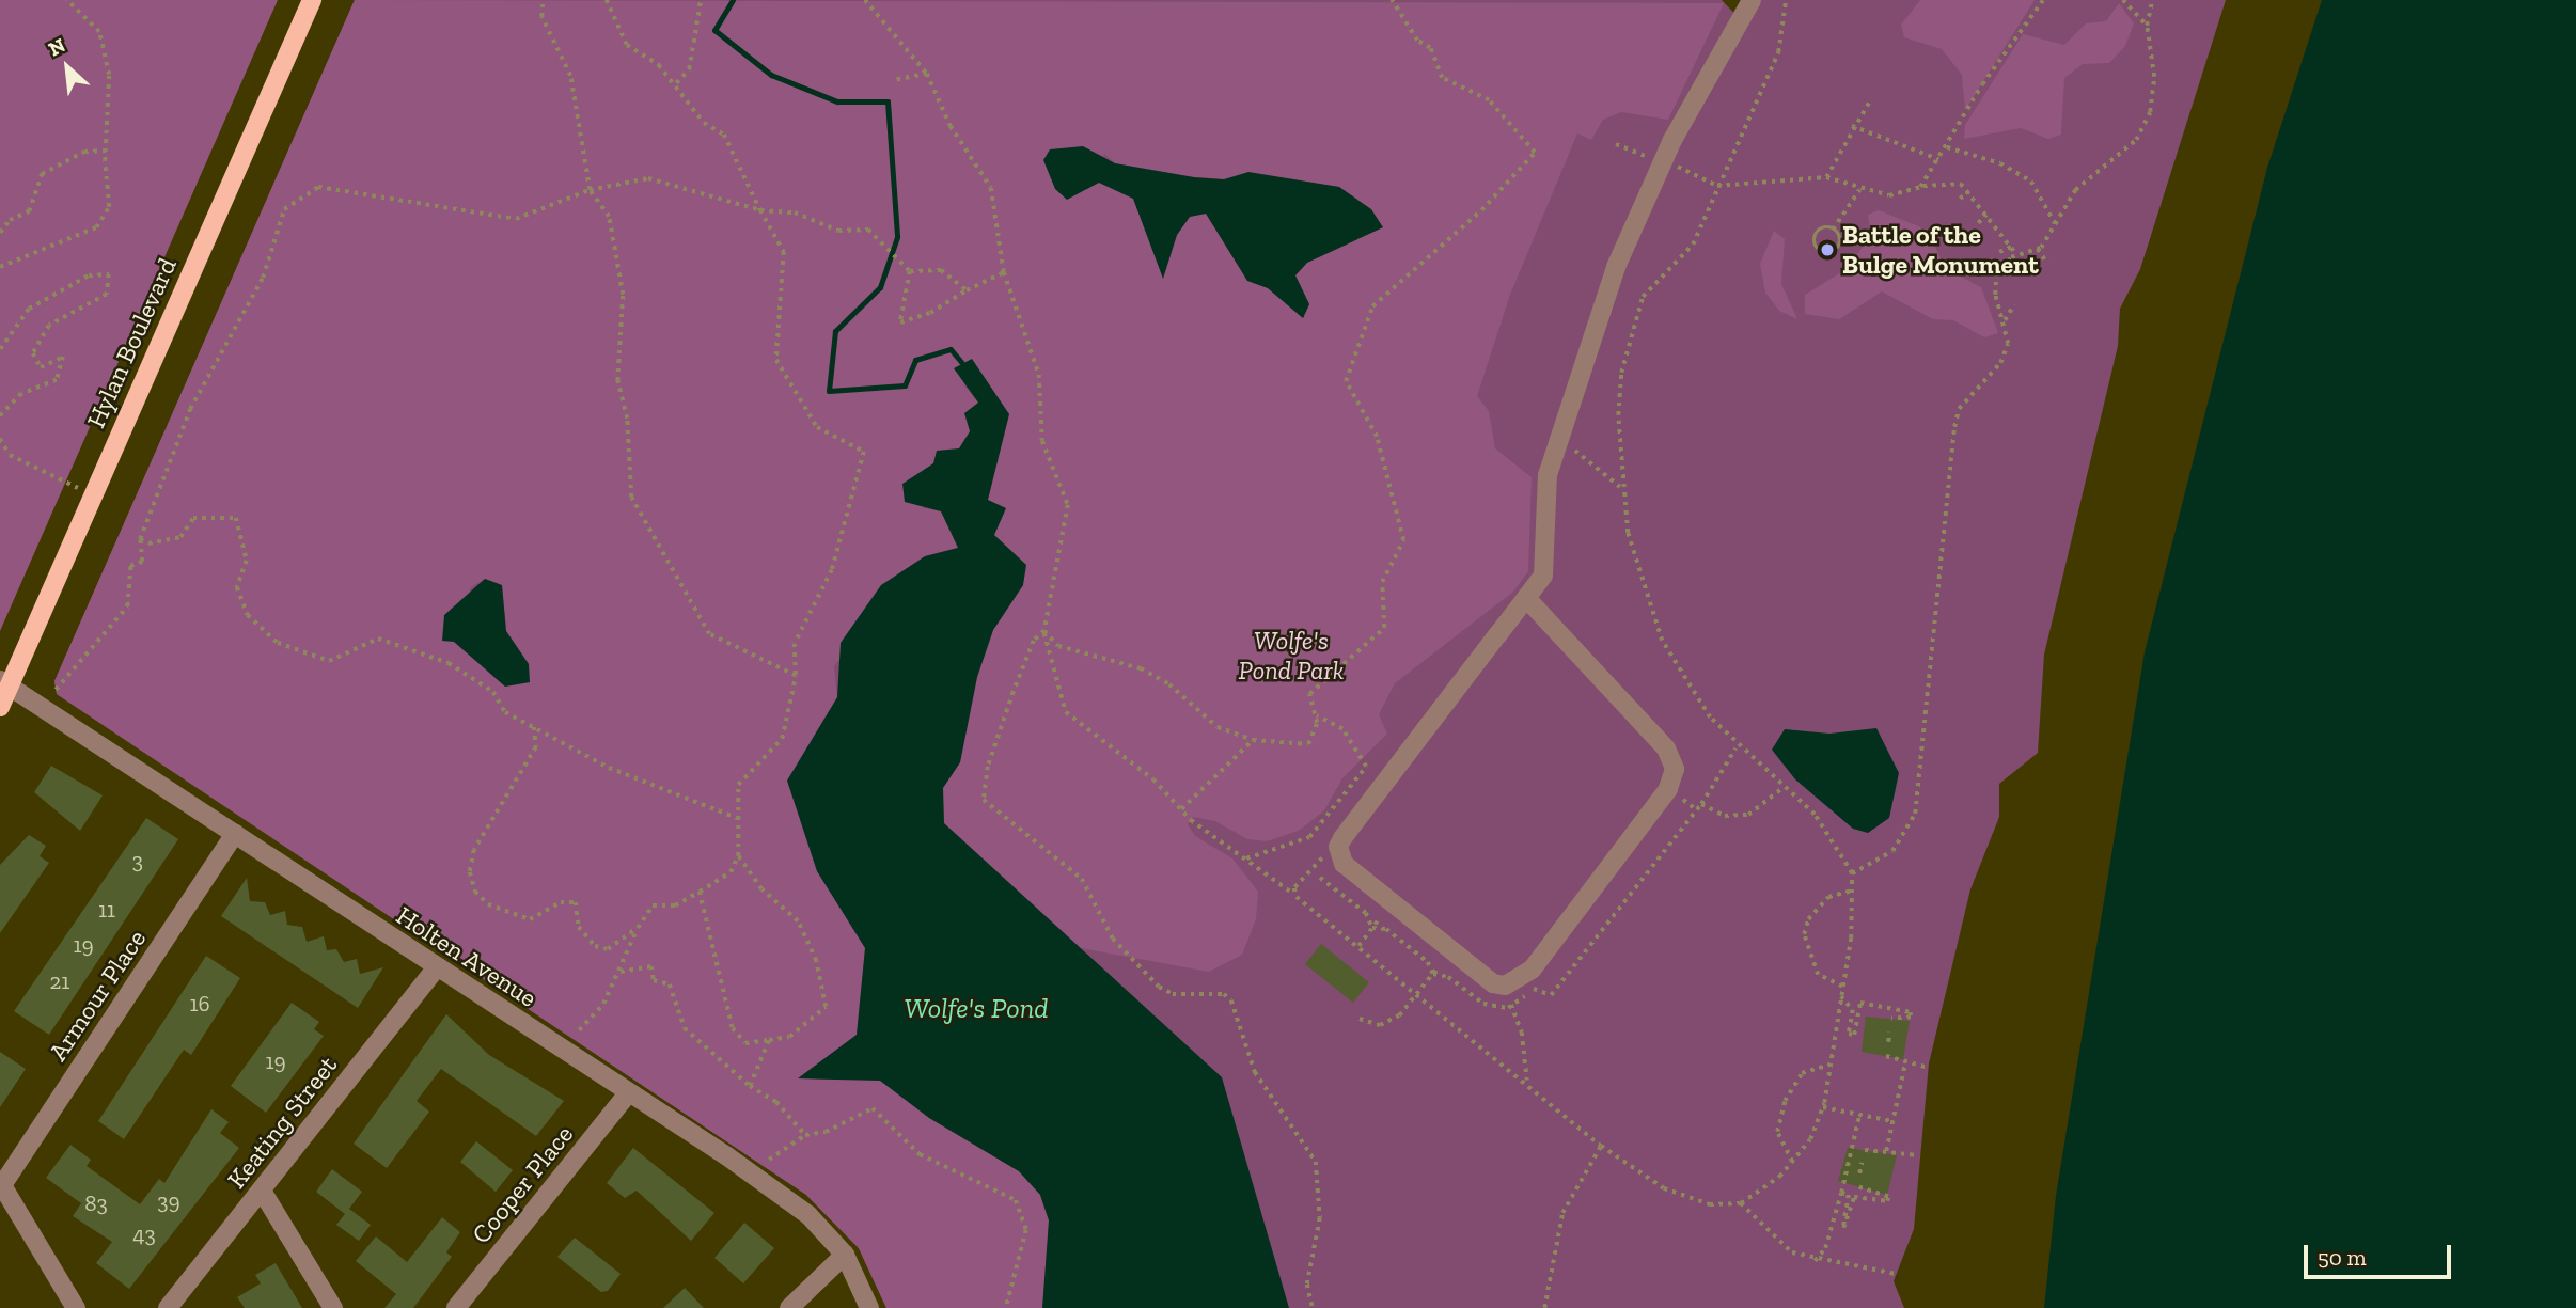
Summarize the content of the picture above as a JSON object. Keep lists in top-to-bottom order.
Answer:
{
  "streets": {
    "main road": ["Hylan Boulevard"],
    "street": [
      "Holten Avenue",
      "Armour Place",
      "Keating Street",
      "Cooper Place"
    ]
  },
  "crossings": [
    ["Hylan Boulevard", "Holten Avenue"],
    ["Holten Avenue", "Armour Place"],
    ["Holten Avenue", "Keating Street"],
    ["Holten Avenue", "Cooper Place"]
  ],
  "water": ["Wolfe's Pond"],
  "parks": ["Wolfe's Pond Park"],
  "places": ["Battle of the Bulge Monument"],
  "house_numbers": [
    "3",
    "11",
    "19",
    "21",
    "16",
    "19",
    "39",
    "83",
    "43"
  ],
  "scale_bar": "50 m",
  "north": "top left"
}
